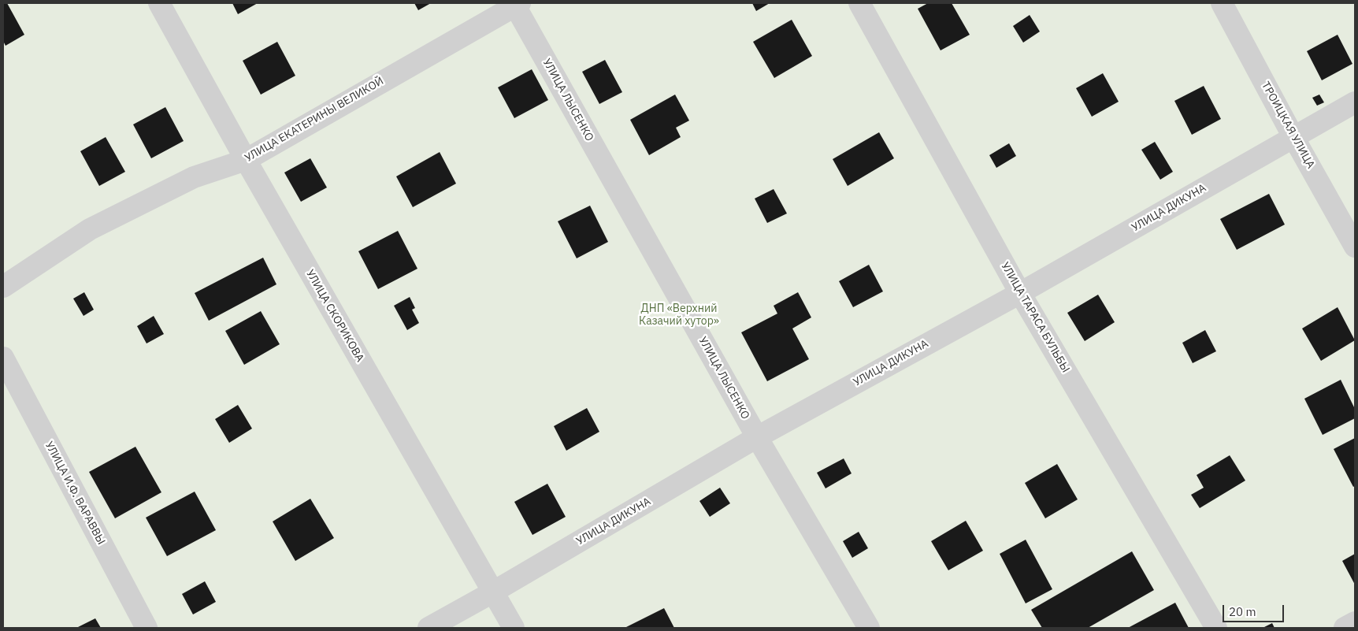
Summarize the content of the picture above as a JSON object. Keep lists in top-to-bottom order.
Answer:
{
  "streets": {
    "street": [
      "УЛИЦА ЛЫСЕНКО",
      "УЛИЦА ЕКАТЕРИНЫ ВЕЛИКОЙ",
      "ТРОИЦКАЯ УЛИЦА",
      "УЛИЦА ДИКУНА",
      "УЛИЦА СКОРИКОВА",
      "УЛИЦА ТАРАСА БУЛЬБЫ",
      "УЛИЦА И.Ф. ВАРАВВЫ"
    ]
  },
  "crossings": [
    ["УЛИЦА ЛЫСЕНКО", "УЛИЦА ЕКАТЕРИНЫ ВЕЛИКОЙ"],
    ["УЛИЦА ЛЫСЕНКО", "УЛИЦА ДИКУНА"],
    ["УЛИЦА ЕКАТЕРИНЫ ВЕЛИКОЙ", "УЛИЦА СКОРИКОВА"],
    ["ТРОИЦКАЯ УЛИЦА", "УЛИЦА ДИКУНА"],
    ["УЛИЦА ДИКУНА", "УЛИЦА СКОРИКОВА"],
    ["УЛИЦА ДИКУНА", "УЛИЦА ТАРАСА БУЛЬБЫ"]
  ],
  "parks": ["ДНП «Верхний Казачий хутор»"],
  "scale_bar": "20 m"
}
